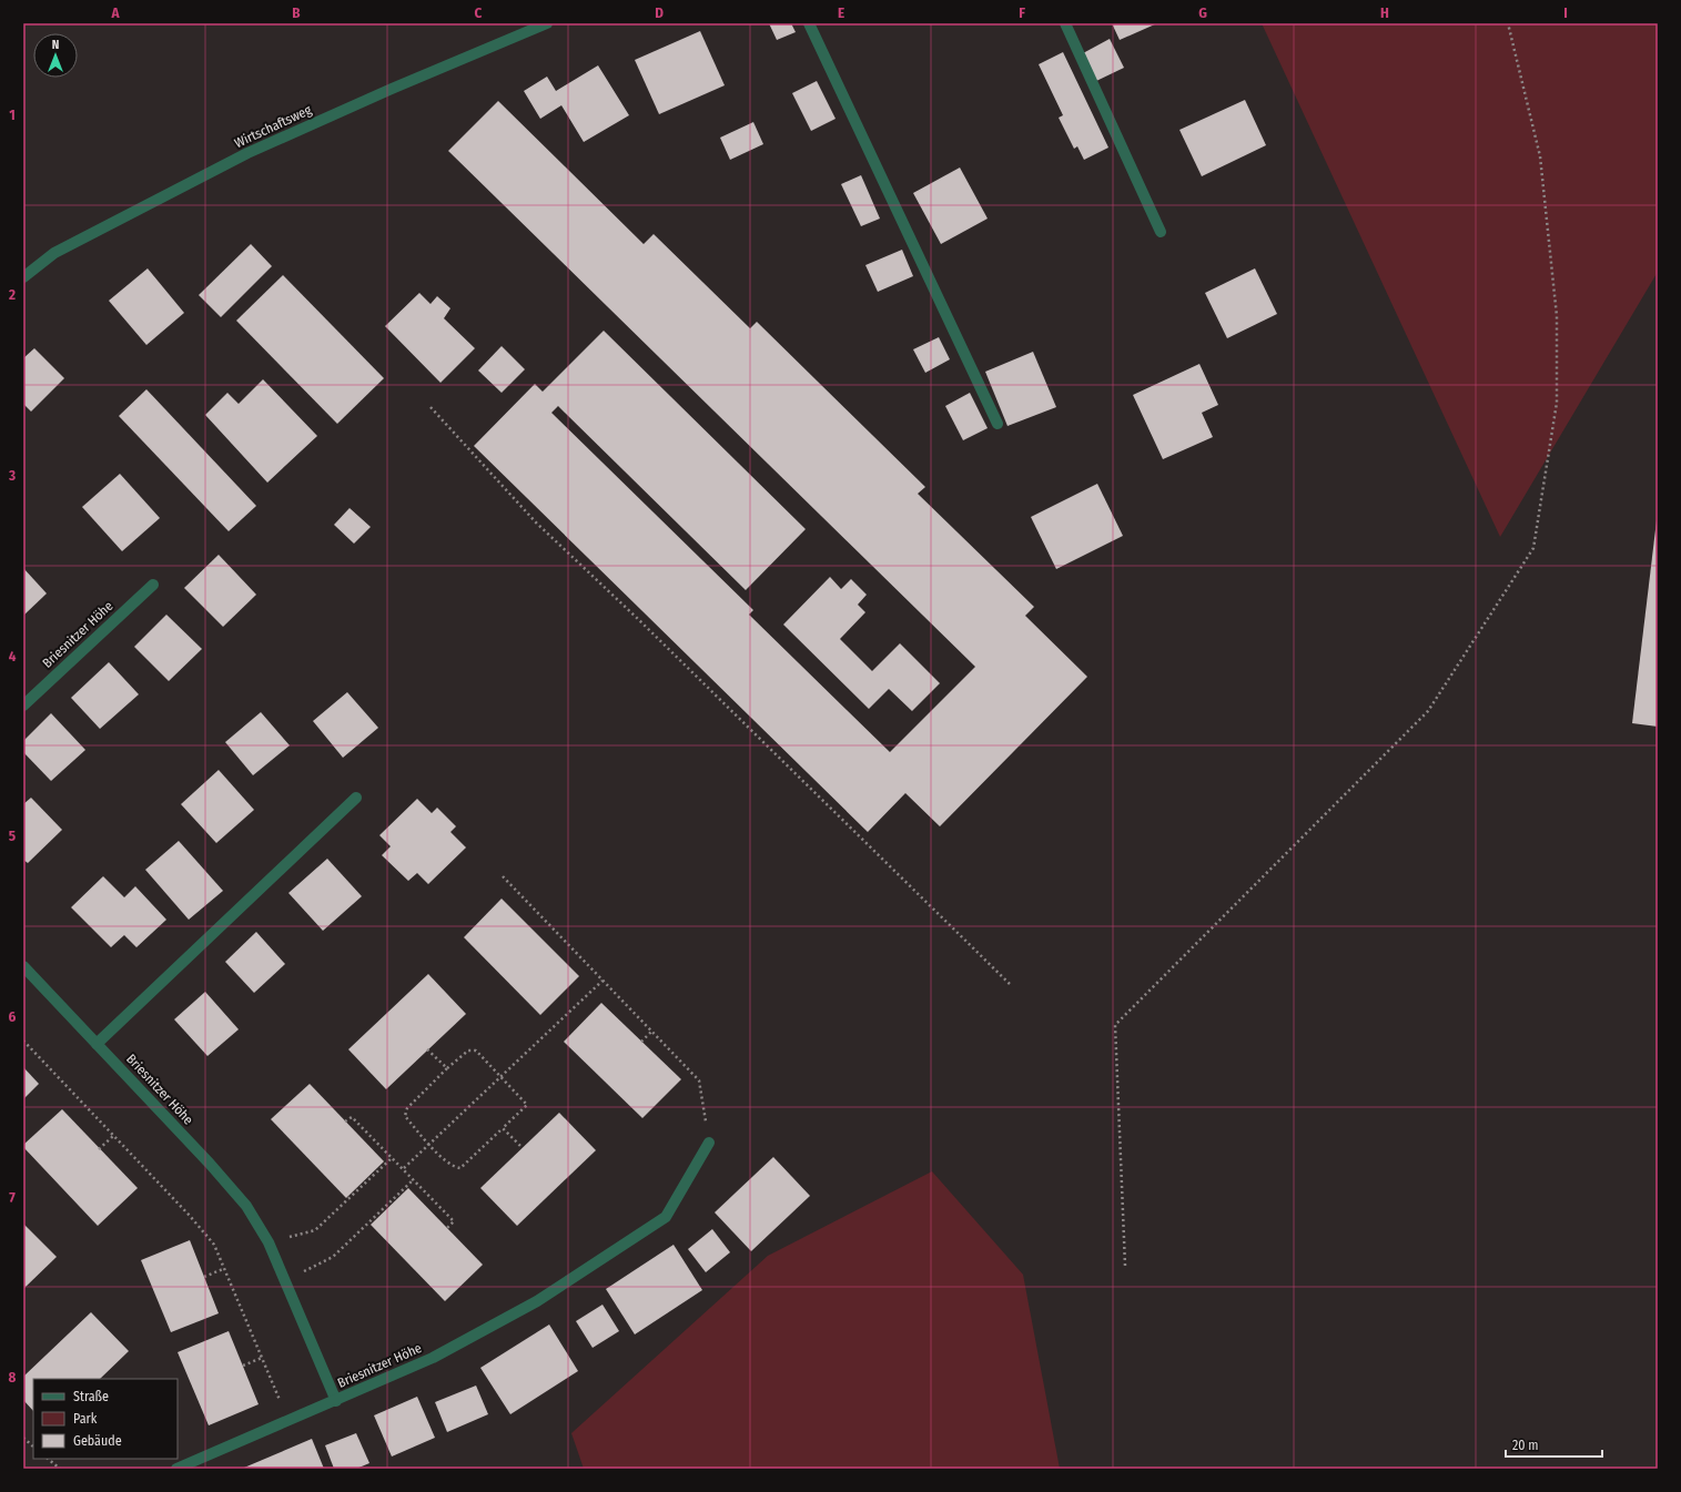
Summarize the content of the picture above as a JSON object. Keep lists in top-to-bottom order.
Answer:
{
  "streets": {
    "street": ["Wirtschaftsweg", "Briesnitzer Höhe"]
  },
  "legend": ["Straße", "Park", "Gebäude"],
  "scale_bar": "20 m",
  "north": "top",
  "grid": {
    "columns": [
      "A",
      "B",
      "C",
      "D",
      "E",
      "F",
      "G",
      "H",
      "I"
    ],
    "rows": [
      "1",
      "2",
      "3",
      "4",
      "5",
      "6",
      "7",
      "8"
    ]
  }
}
